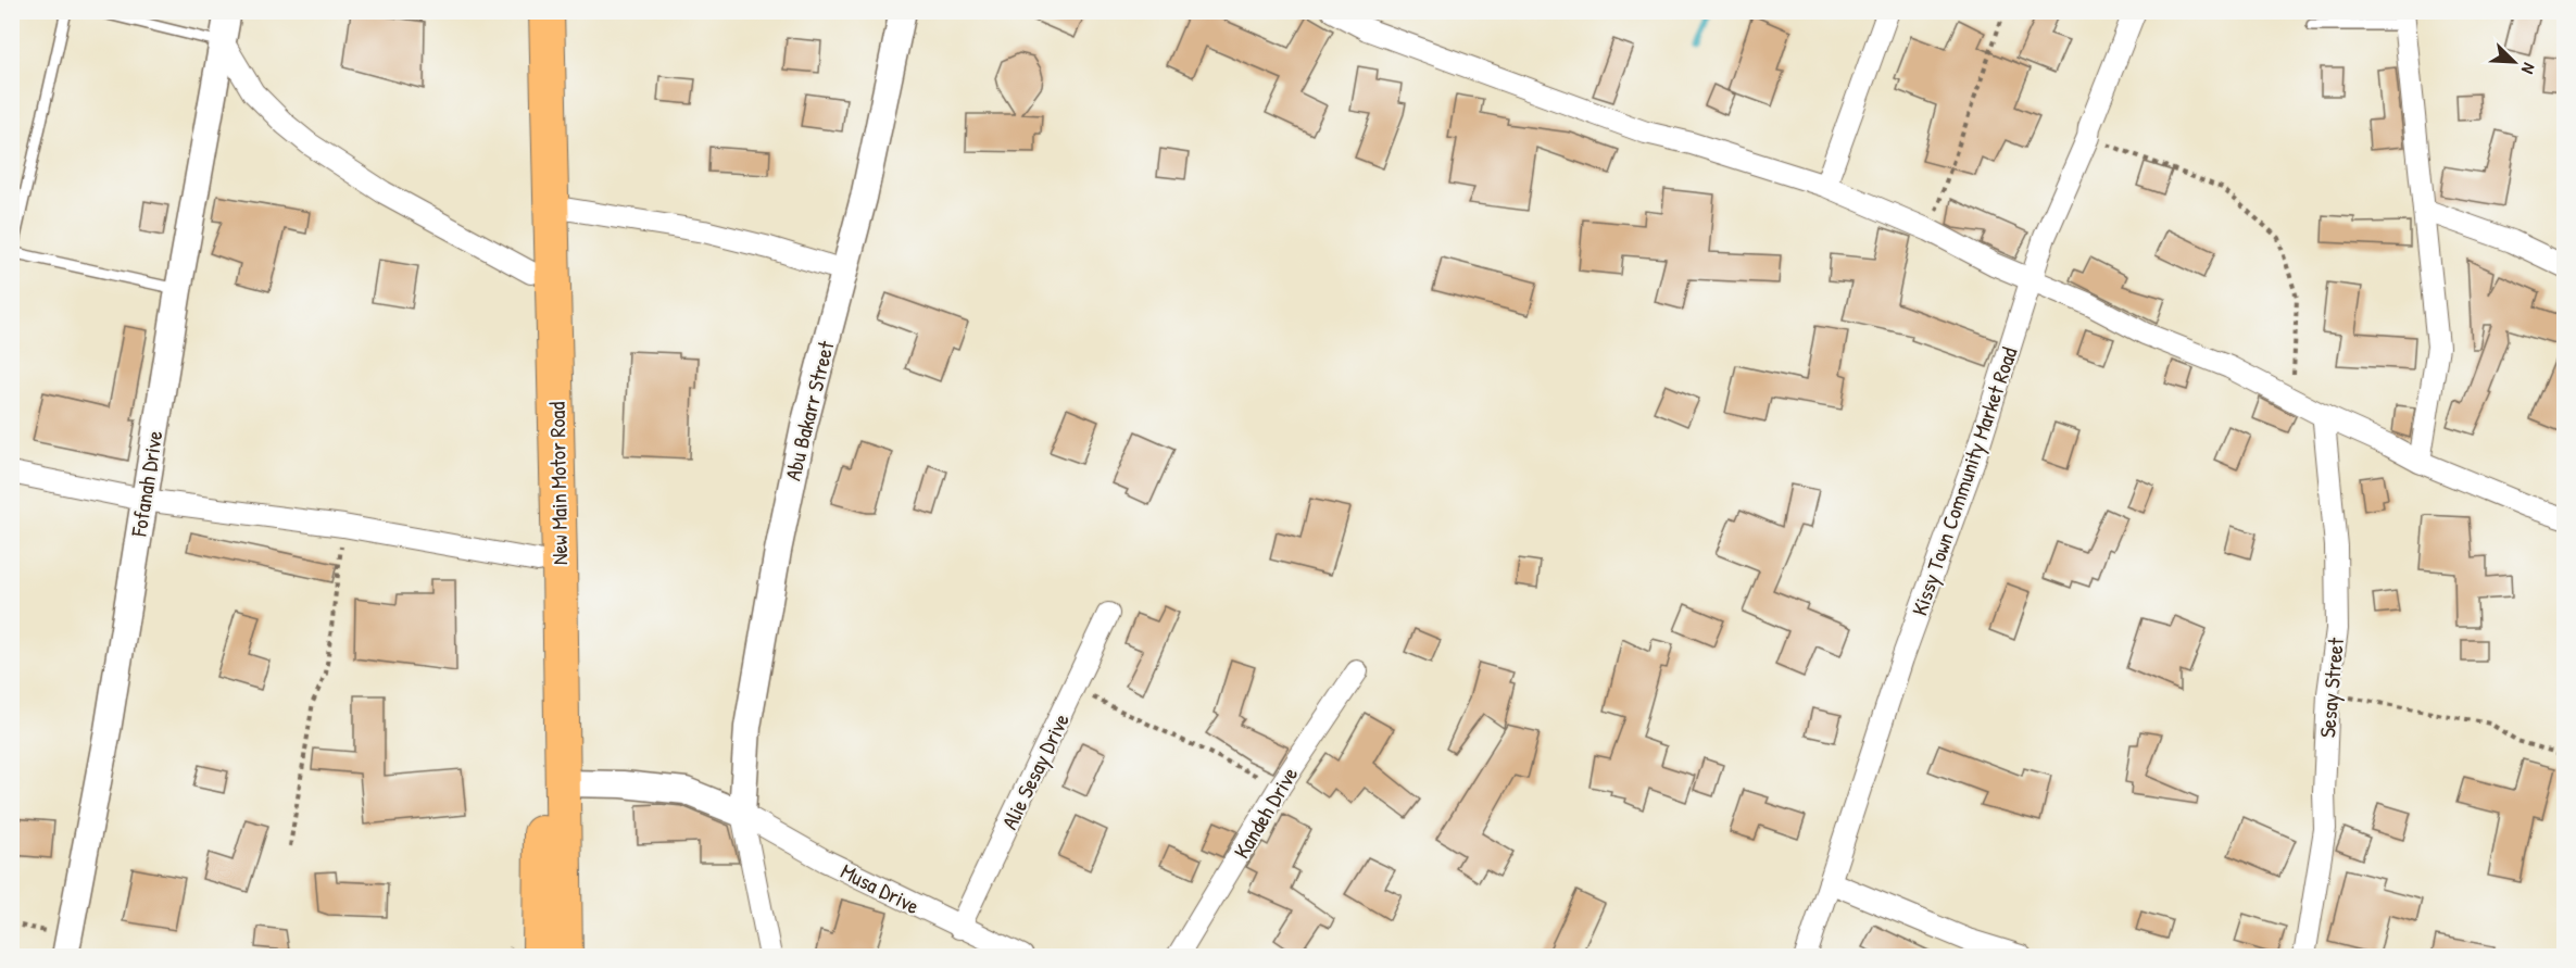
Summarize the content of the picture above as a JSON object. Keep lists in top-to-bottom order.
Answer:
{
  "streets": {
    "highway": ["New Main Motor Road"],
    "street": [
      "Abu Bakarr Street",
      "Kissy Town Community Market Road",
      "Fofanah Drive",
      "Sesay Street",
      "Alie Sesay Drive",
      "Kandeh Drive",
      "Musa Drive"
    ]
  },
  "crossings": [
    ["Abu Bakarr Street", "Musa Drive"],
    ["Alie Sesay Drive", "Musa Drive"]
  ],
  "north": "bottom right"
}
